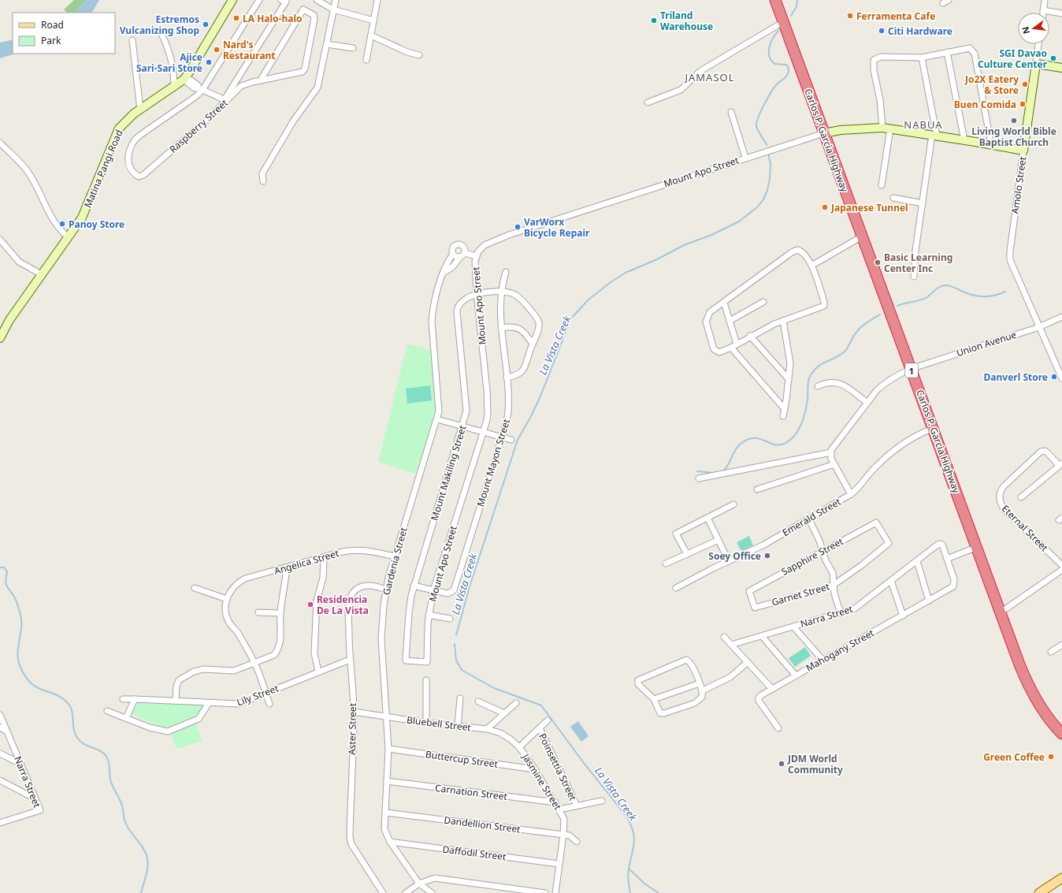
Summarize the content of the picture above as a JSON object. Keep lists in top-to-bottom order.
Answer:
{
  "streets": {
    "highway": ["Carlos P. Garcia Highway", "1"],
    "street": [
      "Raspberry Street",
      "Matina Pangi Road",
      "Mount Apo Street",
      "Amolo Street",
      "Union Avenue",
      "Mount Mayon Street",
      "Mount Makiling Street",
      "Emerald Street",
      "Eternal Street",
      "Sapphire Street",
      "Gardenia Street",
      "Angelica Street",
      "Garnet Street",
      "Narra Street",
      "Mahogany Street",
      "Lily Street",
      "Bluebell Street",
      "Aster Street",
      "Buttercup Street",
      "Poinsettia Street",
      "Jasmine Street",
      "Carnation Street",
      "Dandellion Street",
      "Daffodil Street"
    ]
  },
  "crossings": [
    ["Carlos P. Garcia Highway", "Mount Apo Street"],
    ["Carlos P. Garcia Highway", "Union Avenue"],
    ["Carlos P. Garcia Highway", "Emerald Street"],
    ["Mount Apo Street", "Mount Mayon Street"],
    ["Mount Apo Street", "Mount Makiling Street"],
    ["Amolo Street", "Union Avenue"],
    ["Sapphire Street", "Garnet Street"],
    ["Gardenia Street", "Angelica Street"],
    ["Gardenia Street", "Bluebell Street"],
    ["Gardenia Street", "Aster Street"],
    ["Gardenia Street", "Buttercup Street"],
    ["Gardenia Street", "Carnation Street"],
    ["Gardenia Street", "Dandellion Street"],
    ["Gardenia Street", "Daffodil Street"],
    ["Narra Street", "Mahogany Street"],
    ["Lily Street", "Aster Street"],
    ["Bluebell Street", "Aster Street"],
    ["Bluebell Street", "Jasmine Street"],
    ["Buttercup Street", "Jasmine Street"],
    ["Jasmine Street", "Carnation Street"],
    ["Jasmine Street", "Dandellion Street"],
    ["Jasmine Street", "Daffodil Street"]
  ],
  "districts": ["JAMASOL", "NABUA"],
  "water": ["La Vista Creek"],
  "places": [
    "Ferramenta Cafe",
    "LA Halo-halo",
    "Triland Warehouse",
    "Estremos Vulcanizing Shop",
    "Citi Hardware",
    "Nard's Restaurant",
    "SGI Davao Culture Center",
    "Ajice Sari-Sari Store",
    "Jo2X Eatery & Store",
    "Buen Comida",
    "Living World Bible Baptist Church",
    "Japanese Tunnel",
    "Panoy Store",
    "VarWorx Bicycle Repair",
    "Basic Learning Center Inc",
    "Danverl Store",
    "Soey Office",
    "Residencia De La Vista",
    "Green Coffee",
    "JDM World Community"
  ],
  "legend": ["Road", "Park"],
  "north": "left"
}
